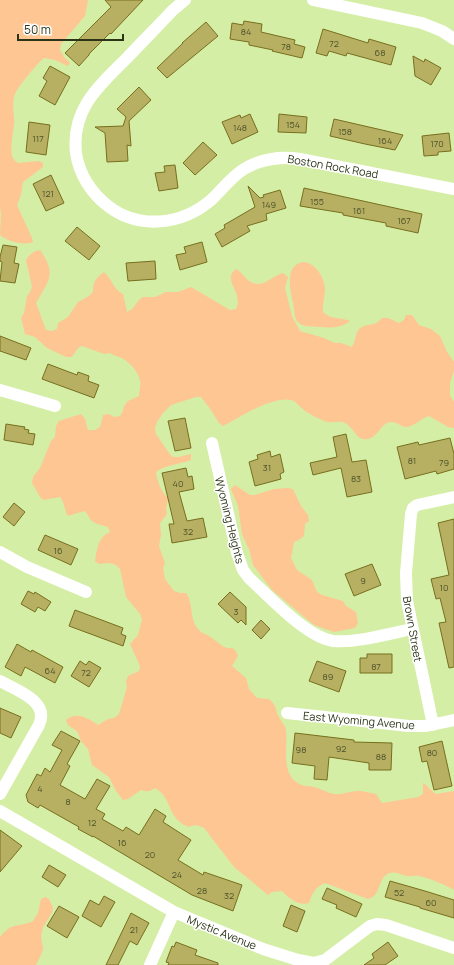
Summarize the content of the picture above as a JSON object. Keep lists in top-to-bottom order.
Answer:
{
  "streets": {
    "street": [
      "Boston Rock Road",
      "Wyoming Heights",
      "Brown Street",
      "East Wyoming Avenue",
      "Mystic Avenue"
    ]
  },
  "crossings": [
    ["Wyoming Heights", "Brown Street"],
    ["Brown Street", "East Wyoming Avenue"]
  ],
  "house_numbers": [
    "84",
    "72",
    "78",
    "68",
    "154",
    "148",
    "158",
    "117",
    "164",
    "170",
    "121",
    "155",
    "149",
    "161",
    "167",
    "81",
    "79",
    "31",
    "83",
    "40",
    "32",
    "16",
    "9",
    "10",
    "3",
    "87",
    "64",
    "72",
    "89",
    "92",
    "98",
    "80",
    "88",
    "4",
    "8",
    "12",
    "16",
    "20",
    "24",
    "28",
    "52",
    "32",
    "60",
    "21"
  ],
  "scale_bar": "50 m"
}
